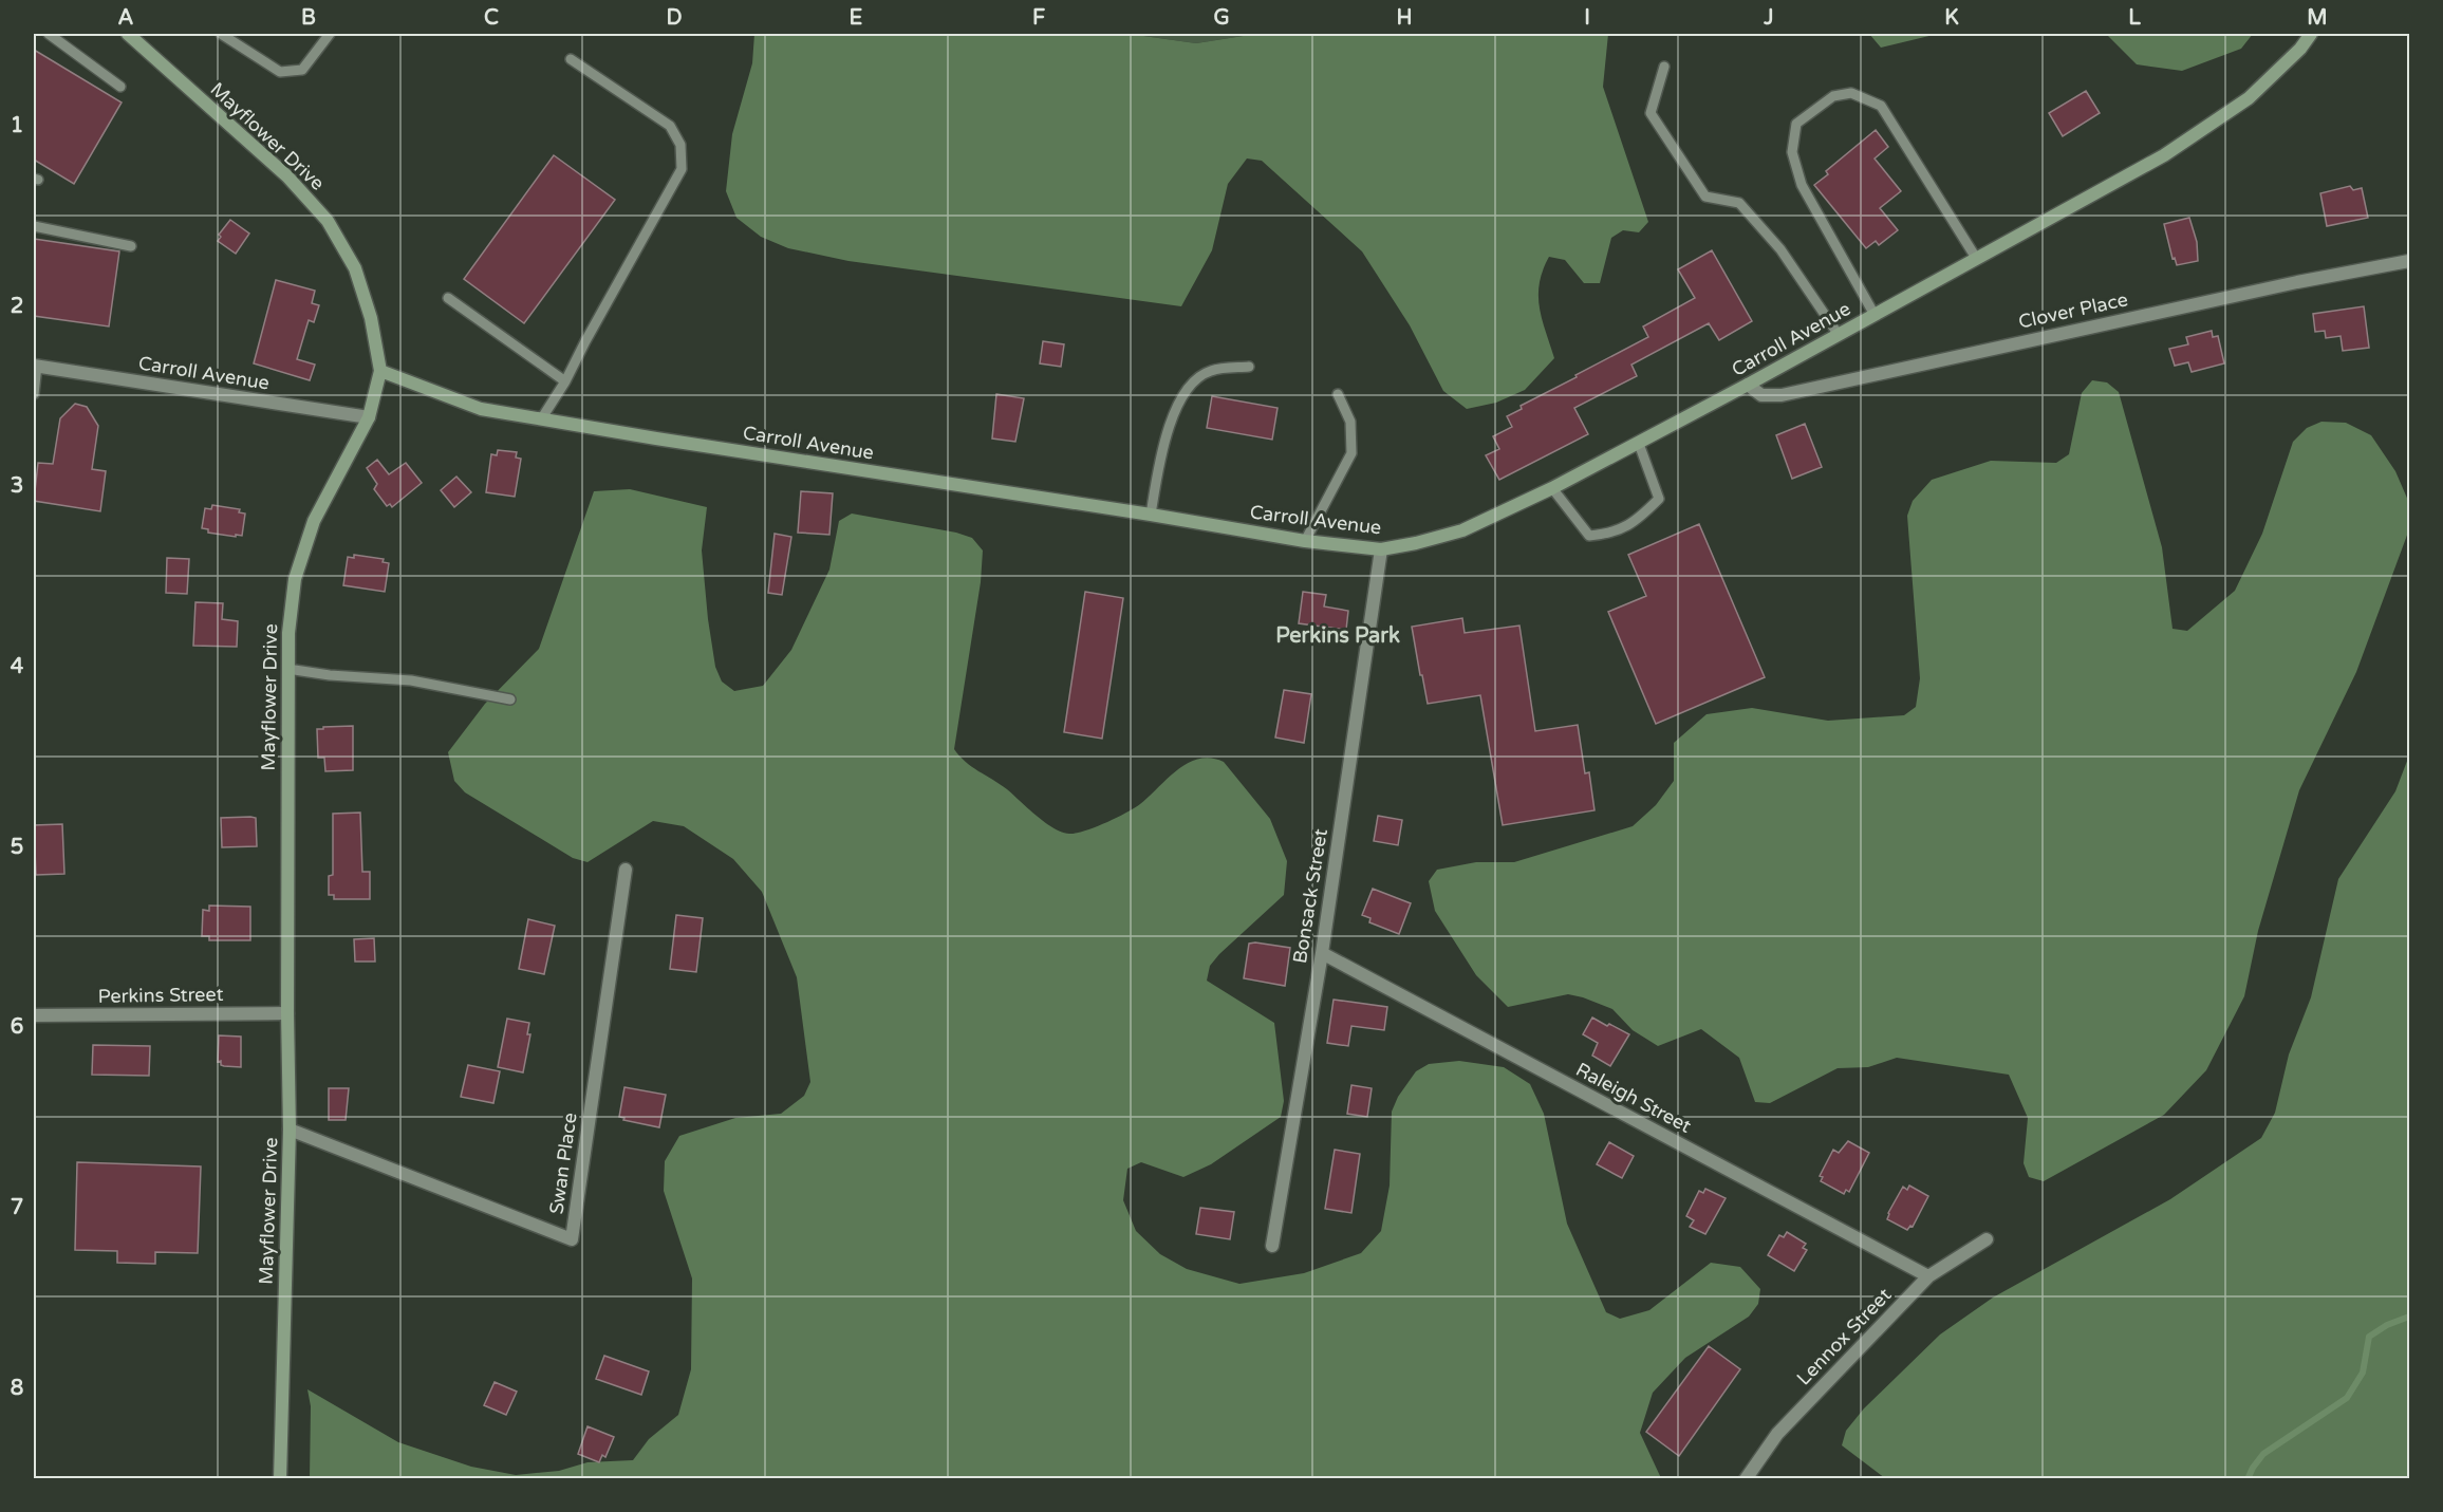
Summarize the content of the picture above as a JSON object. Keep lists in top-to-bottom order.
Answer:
{
  "streets": {
    "street": [
      "Mayflower Drive",
      "Clover Place",
      "Carroll Avenue",
      "Bonsack Street",
      "Perkins Street",
      "Raleigh Street",
      "Swan Place",
      "Lennox Street"
    ]
  },
  "crossings": [
    ["Mayflower Drive", "Carroll Avenue"],
    ["Mayflower Drive", "Perkins Street"],
    ["Mayflower Drive", "Swan Place"],
    ["Clover Place", "Carroll Avenue"],
    ["Carroll Avenue", "Bonsack Street"],
    ["Bonsack Street", "Raleigh Street"],
    ["Raleigh Street", "Lennox Street"]
  ],
  "districts": ["Perkins Park"],
  "grid": {
    "columns": [
      "A",
      "B",
      "C",
      "D",
      "E",
      "F",
      "G",
      "H",
      "I",
      "J",
      "K",
      "L",
      "M"
    ],
    "rows": [
      "1",
      "2",
      "3",
      "4",
      "5",
      "6",
      "7",
      "8"
    ]
  }
}
